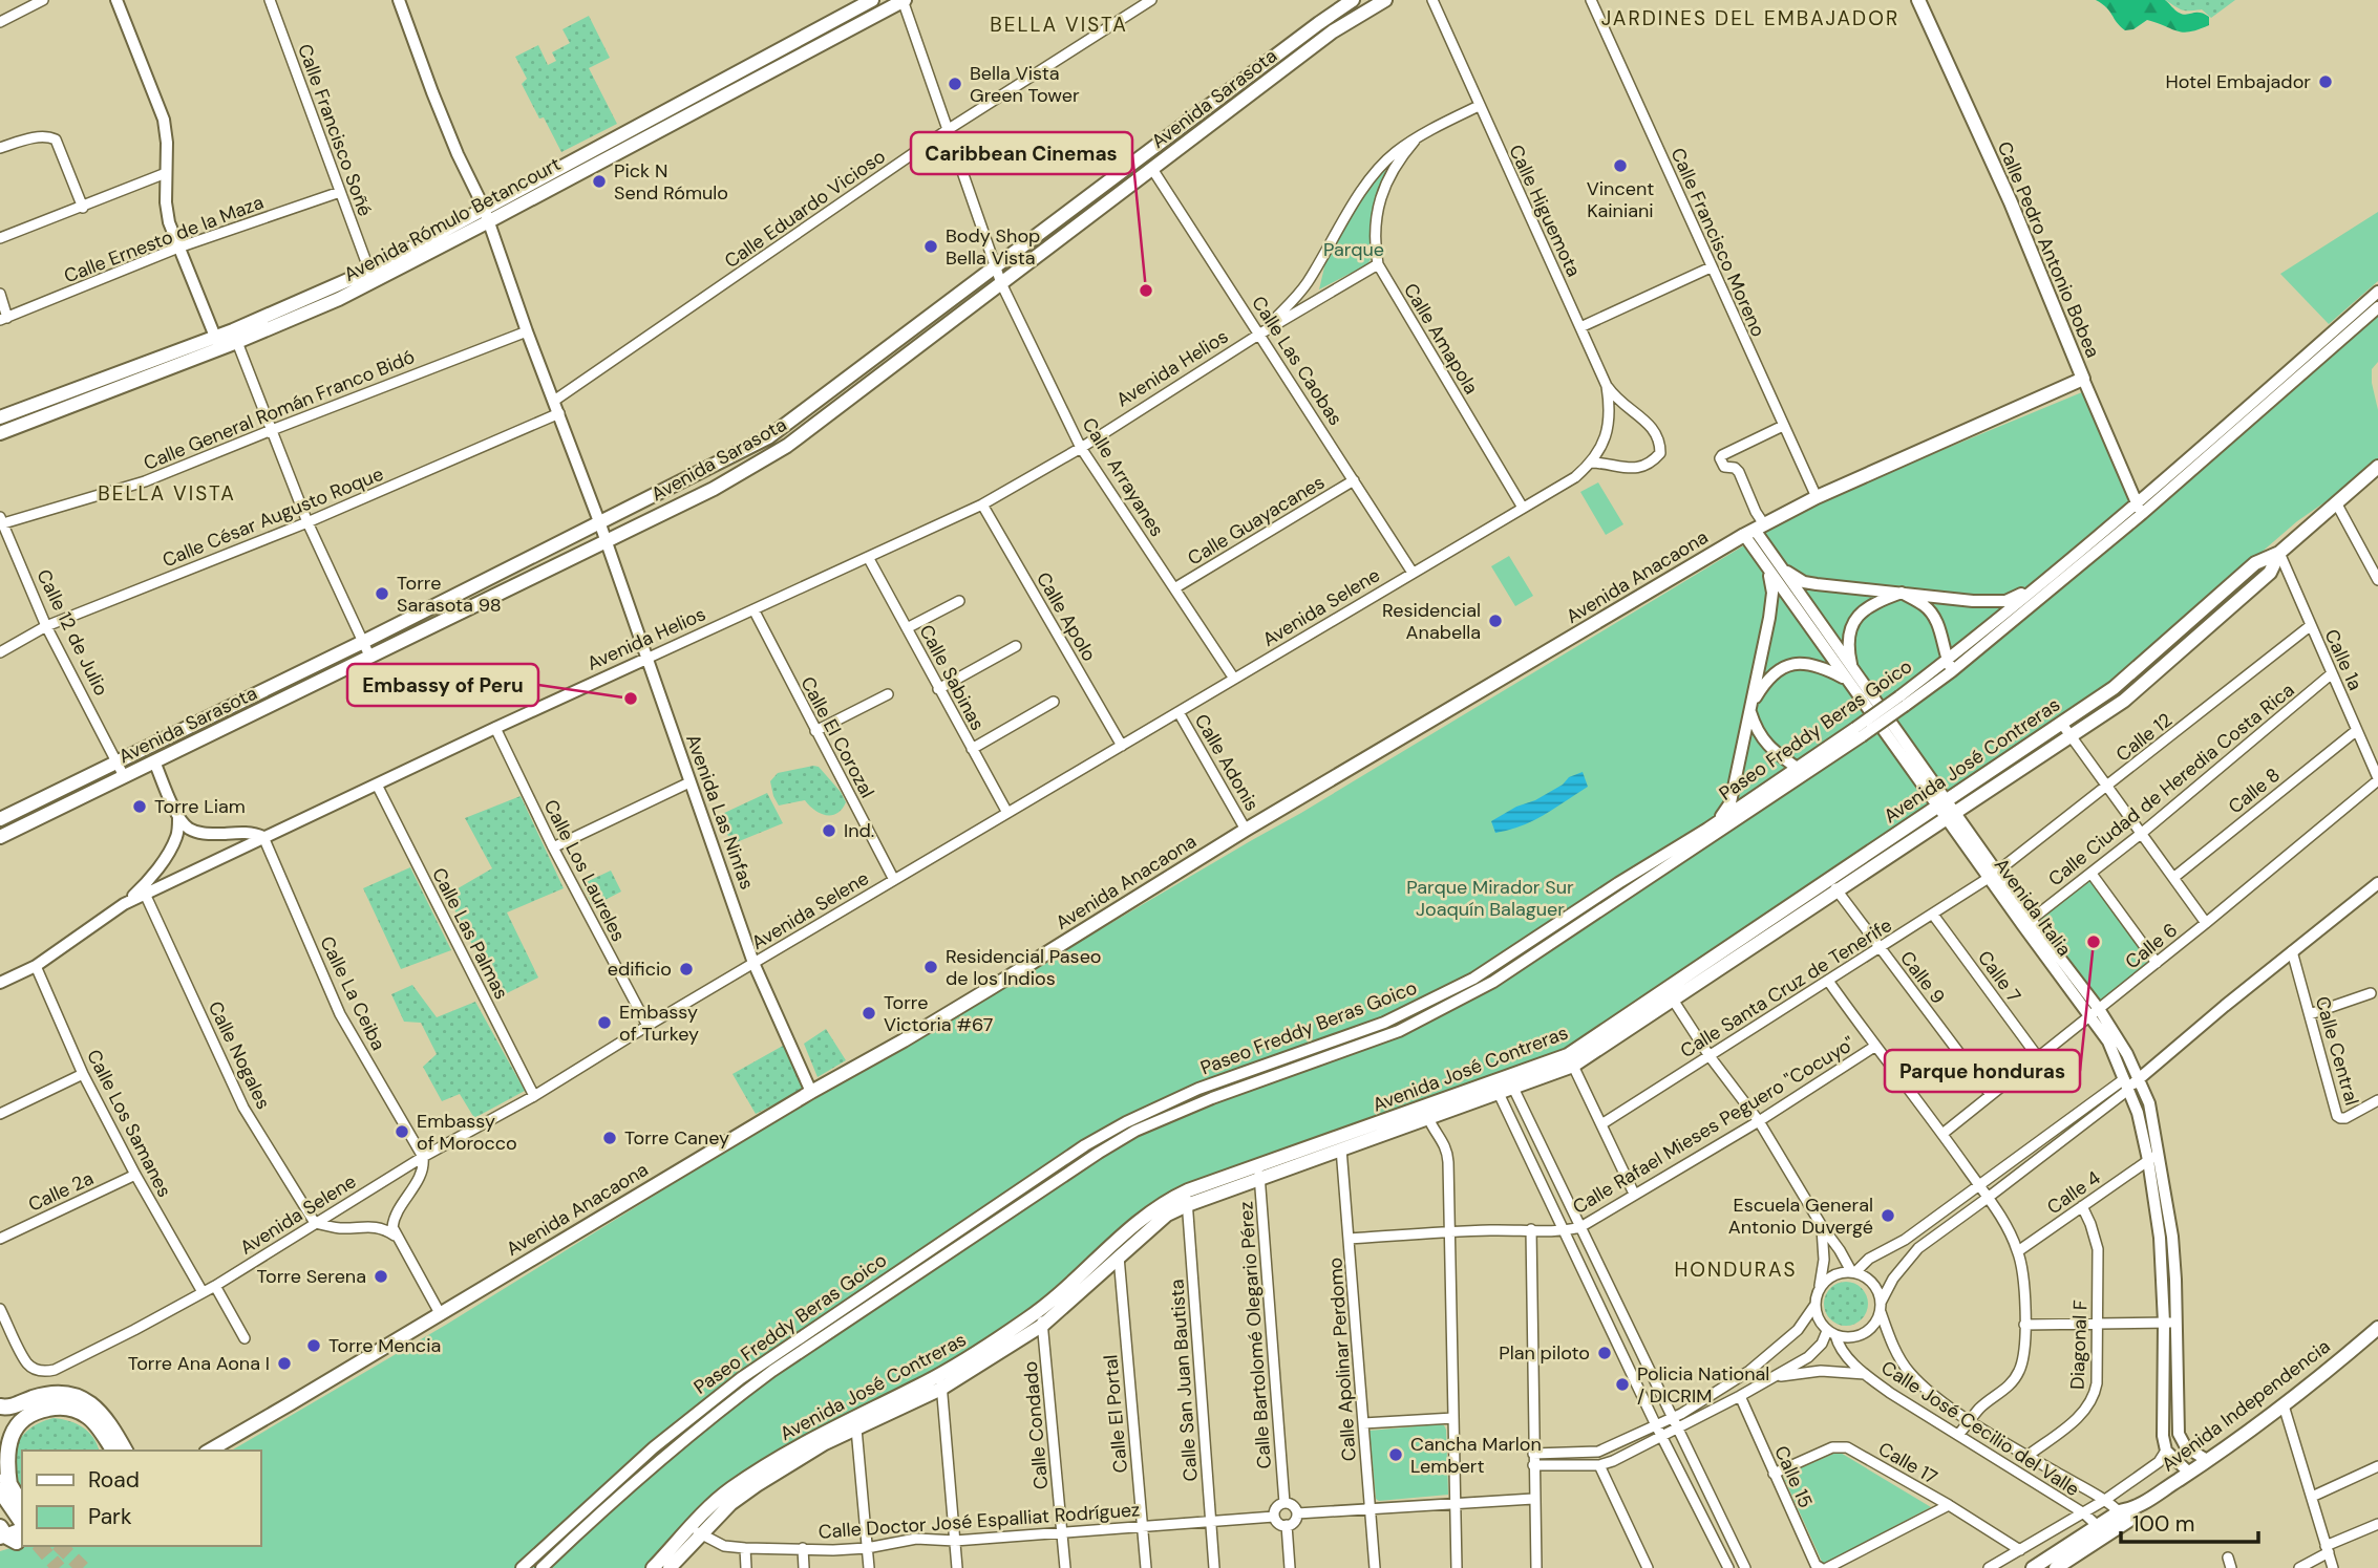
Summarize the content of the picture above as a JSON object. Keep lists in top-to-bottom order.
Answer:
{
  "streets": {
    "main road": [
      "Avenida Sarasota",
      "Avenida Rómulo Betancourt",
      "Calle Pedro Antonio Bobea",
      "Avenida Anacaona",
      "Avenida José Contreras",
      "Avenida Independencia"
    ],
    "street": [
      "Calle Francisco Soñé",
      "Calle Eduardo Vicioso",
      "Calle Higuemota",
      "Calle Ernesto de la Maza",
      "Calle Francisco Moreno",
      "Calle Amapola",
      "Calle Las Caobas",
      "Avenida Helios",
      "Calle General Román Franco Bidó",
      "Calle Arrayanes",
      "Calle César Augusto Roque",
      "Calle Guayacanes",
      "Avenida Selene",
      "Calle Apolo",
      "Calle 12 de Julio",
      "Calle 1a",
      "Calle Sabinas",
      "Paseo Freddy Beras Goico",
      "Calle El Corozal",
      "Calle 12",
      "Calle Adonis",
      "Calle Ciudad de Heredia Costa Rica",
      "Calle 8",
      "Avenida Las Ninfas",
      "Calle Los Laureles",
      "Avenida Italia",
      "Calle Las Palmas",
      "Calle 6",
      "Calle 7",
      "Calle 9",
      "Calle Santa Cruz de Tenerife",
      "Calle La Ceiba",
      "Calle Central",
      "Calle Nogales",
      "Calle Los Samanes",
      "Calle Rafael Mieses Peguero \"Cocuyo\"",
      "Calle 2a",
      "Calle 4",
      "Calle Bartolomé Olegario Pérez",
      "Diagonal F",
      "Calle Apolinar Perdomo",
      "Calle San Juan Bautista",
      "Calle El Portal",
      "Calle Condado",
      "Calle José Cecilio del Valle",
      "Calle 17",
      "Calle 15",
      "Calle Doctor José Espalliat Rodríguez"
    ]
  },
  "crossings": [
    ["Avenida Sarasota", "Calle Las Caobas"],
    ["Avenida Sarasota", "Calle Arrayanes"],
    ["Avenida Sarasota", "Calle 12 de Julio"],
    ["Avenida Sarasota", "Avenida Las Ninfas"],
    ["Calle Francisco Soñé", "Avenida Rómulo Betancourt"],
    ["Calle Francisco Soñé", "Calle Ernesto de la Maza"],
    ["Calle Eduardo Vicioso", "Calle Arrayanes"],
    ["Calle Eduardo Vicioso", "Avenida Las Ninfas"],
    ["Calle Higuemota", "Avenida Helios"],
    ["Calle Higuemota", "Avenida Selene"],
    ["Avenida Rómulo Betancourt", "Calle Arrayanes"],
    ["Avenida Rómulo Betancourt", "Avenida Las Ninfas"],
    ["Calle Francisco Moreno", "Avenida Anacaona"],
    ["Calle Pedro Antonio Bobea", "Avenida Anacaona"],
    ["Calle Pedro Antonio Bobea", "Paseo Freddy Beras Goico"],
    ["Calle Amapola", "Avenida Helios"],
    ["Calle Amapola", "Avenida Selene"],
    ["Calle Las Caobas", "Avenida Helios"],
    ["Calle Las Caobas", "Calle Guayacanes"],
    ["Calle Las Caobas", "Avenida Selene"],
    ["Avenida Helios", "Calle Arrayanes"],
    ["Avenida Helios", "Calle Apolo"],
    ["Avenida Helios", "Calle Sabinas"],
    ["Avenida Helios", "Calle El Corozal"],
    ["Avenida Helios", "Avenida Las Ninfas"],
    ["Avenida Helios", "Calle Los Laureles"],
    ["Avenida Helios", "Calle Las Palmas"],
    ["Avenida Helios", "Calle La Ceiba"],
    ["Avenida Helios", "Calle Nogales"],
    ["Avenida Helios", "Calle Los Samanes"],
    ["Calle General Román Franco Bidó", "Calle 12 de Julio"],
    ["Calle General Román Franco Bidó", "Avenida Las Ninfas"],
    ["Calle Arrayanes", "Calle Guayacanes"],
    ["Calle Arrayanes", "Avenida Selene"],
    ["Calle César Augusto Roque", "Calle 12 de Julio"],
    ["Calle César Augusto Roque", "Avenida Las Ninfas"],
    ["Avenida Anacaona", "Calle Adonis"],
    ["Avenida Anacaona", "Avenida Las Ninfas"],
    ["Avenida Anacaona", "Avenida Italia"],
    ["Avenida Selene", "Calle Apolo"],
    ["Avenida Selene", "Calle Sabinas"],
    ["Avenida Selene", "Calle El Corozal"],
    ["Avenida Selene", "Calle Adonis"],
    ["Avenida Selene", "Avenida Las Ninfas"],
    ["Avenida Selene", "Calle Los Laureles"],
    ["Avenida Selene", "Calle Las Palmas"],
    ["Avenida Selene", "Calle La Ceiba"],
    ["Avenida Selene", "Calle Nogales"],
    ["Avenida Selene", "Calle Los Samanes"],
    ["Calle 1a", "Calle 12"],
    ["Calle 1a", "Avenida José Contreras"],
    ["Calle 1a", "Calle Ciudad de Heredia Costa Rica"],
    ["Calle 1a", "Calle 8"],
    ["Calle 1a", "Calle 6"],
    ["Calle 12", "Avenida Italia"],
    ["Calle 12", "Calle Santa Cruz de Tenerife"],
    ["Avenida José Contreras", "Avenida Italia"],
    ["Avenida José Contreras", "Calle 9"],
    ["Avenida José Contreras", "Calle Bartolomé Olegario Pérez"],
    ["Avenida José Contreras", "Calle Apolinar Perdomo"],
    ["Avenida José Contreras", "Calle San Juan Bautista"],
    ["Avenida José Contreras", "Calle El Portal"],
    ["Avenida José Contreras", "Calle Condado"],
    ["Avenida José Contreras", "Calle Doctor José Espalliat Rodríguez"],
    ["Calle Ciudad de Heredia Costa Rica", "Avenida Italia"],
    ["Avenida Italia", "Calle 6"],
    ["Avenida Italia", "Calle Santa Cruz de Tenerife"],
    ["Avenida Italia", "Calle 4"],
    ["Avenida Italia", "Avenida Independencia"],
    ["Calle 6", "Calle 7"],
    ["Calle 6", "Calle 9"],
    ["Calle 7", "Calle Santa Cruz de Tenerife"],
    ["Calle 9", "Calle Santa Cruz de Tenerife"],
    ["Calle Los Samanes", "Calle 2a"],
    ["Calle Rafael Mieses Peguero \"Cocuyo\"", "Calle Apolinar Perdomo"],
    ["Calle 4", "Diagonal F"],
    ["Calle Bartolomé Olegario Pérez", "Calle Doctor José Espalliat Rodríguez"],
    ["Diagonal F", "Calle José Cecilio del Valle"],
    ["Calle San Juan Bautista", "Calle Doctor José Espalliat Rodríguez"],
    ["Avenida Independencia", "Calle José Cecilio del Valle"],
    ["Calle El Portal", "Calle Doctor José Espalliat Rodríguez"],
    ["Calle Condado", "Calle Doctor José Espalliat Rodríguez"],
    ["Calle 17", "Calle 15"]
  ],
  "districts": [
    "JARDINES DEL EMBAJADOR",
    "BELLA VISTA",
    "BELLA VISTA",
    "HONDURAS"
  ],
  "parks": ["Parque", "Parque Mirador Sur Joaquín Balaguer"],
  "places": [
    "Hotel Embajador",
    "Bella Vista Green Tower",
    "Vincent Kainiani",
    "Pick N Send Rómulo",
    "Body Shop Bella Vista",
    "Caribbean Cinemas",
    "Torre Sarasota 98",
    "Residencial Anabella",
    "Embassy of Peru",
    "Torre Liam",
    "Ind.",
    "Parque honduras",
    "Residencial Paseo de los Indios",
    "edificio",
    "Torre Victoria #67",
    "Embassy of Turkey",
    "Embassy of Morocco",
    "Torre Caney",
    "Escuela General Antonio Duvergé",
    "Torre Serena",
    "Torre Mencia",
    "Plan piloto",
    "Torre Ana Aona I",
    "Policia National / DICRIM",
    "Cancha Marlon Lembert"
  ],
  "legend": ["Road", "Park"],
  "scale_bar": "100 m"
}
